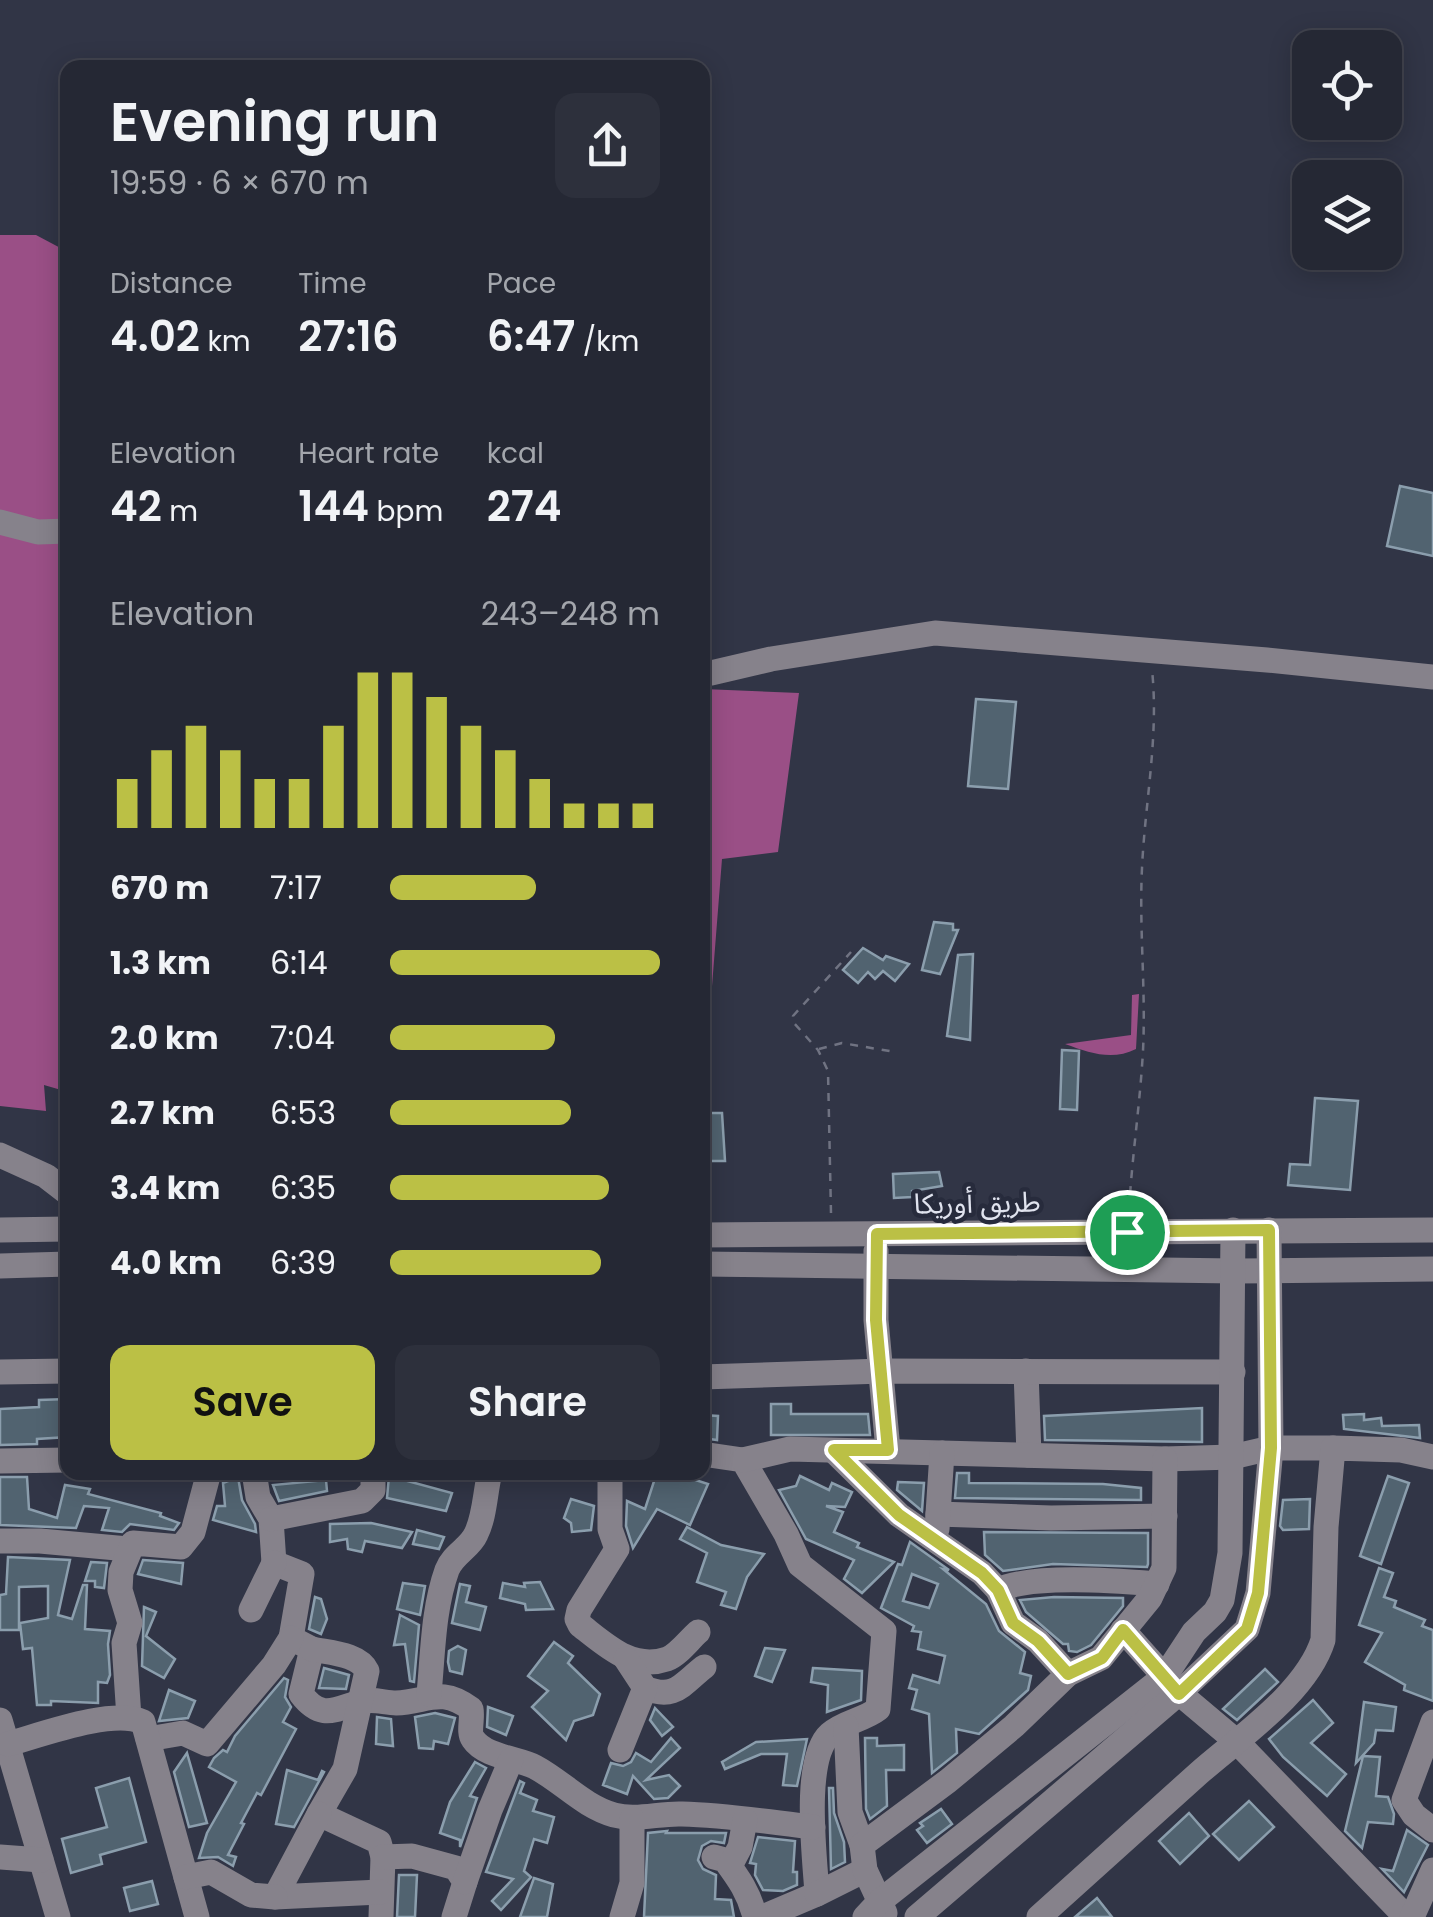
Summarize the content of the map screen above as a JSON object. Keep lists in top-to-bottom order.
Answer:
{
  "streets": {
    "street": ["طريق أوريكا"]
  },
  "page": {
    "heading": ["Evening run", "19:59 · 6 × 670 m"],
    "stats": [
      ["Distance", "4.02 km"],
      ["Time", "27:16"],
      ["Pace", "6:47 /km"],
      ["Elevation", "42 m"],
      ["Heart rate", "144 bpm"],
      ["kcal", "274"]
    ],
    "chart": ["Elevation", "243–248 m"],
    "list": [
      {
        "name": "670 m",
        "note": "7:17"
      },
      {
        "name": "1.3 km",
        "note": "6:14"
      },
      {
        "name": "2.0 km",
        "note": "7:04"
      },
      {
        "name": "2.7 km",
        "note": "6:53"
      },
      {
        "name": "3.4 km",
        "note": "6:35"
      },
      {
        "name": "4.0 km",
        "note": "6:39"
      }
    ],
    "buttons": ["Save", "Share"]
  }
}
